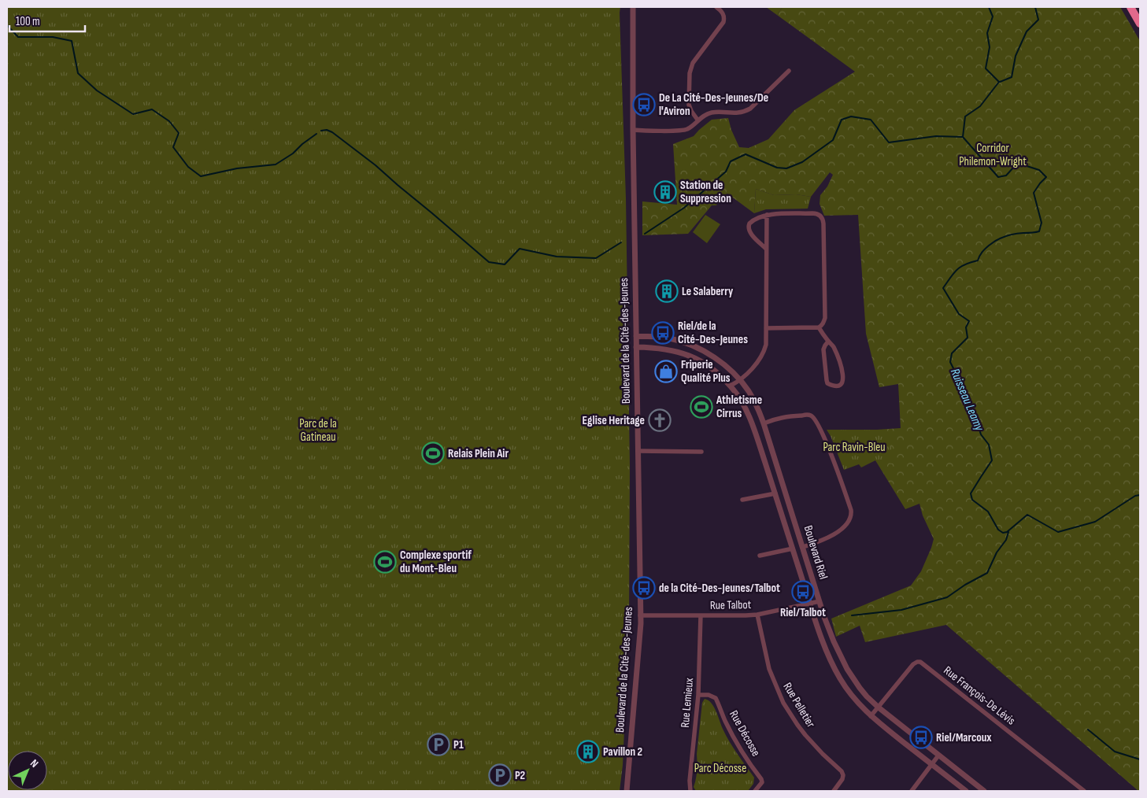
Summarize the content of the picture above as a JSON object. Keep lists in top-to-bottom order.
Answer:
{
  "streets": {
    "street": [
      "Boulevard de la Cité-des-Jeunes",
      "Boulevard Riel",
      "Rue Talbot",
      "Rue François-De Lévis",
      "Rue Lemieux",
      "Rue Pelletier",
      "Rue Décosse"
    ]
  },
  "crossings": [
    ["Boulevard de la Cité-des-Jeunes", "Boulevard Riel"],
    ["Boulevard de la Cité-des-Jeunes", "Rue Talbot"],
    ["Boulevard Riel", "Rue Talbot"],
    ["Boulevard Riel", "Rue François-De Lévis"],
    ["Rue Talbot", "Rue Lemieux"],
    ["Rue Talbot", "Rue Pelletier"],
    ["Rue Lemieux", "Rue Décosse"]
  ],
  "water": ["Ruisseau Leamy"],
  "parks": [
    "Corridor Philemon-Wright",
    "Parc de la Gatineau",
    "Parc Ravin-Bleu",
    "Parc Décosse"
  ],
  "places": {
    "bus stop": [
      "De La Cité-Des-Jeunes/De l'Aviron",
      "Riel/de la Cité-Des-Jeunes",
      "de la Cité-Des-Jeunes/Talbot",
      "Riel/Talbot",
      "Riel/Marcoux"
    ],
    "building": ["Station de Suppression", "Le Salaberry", "Pavillon 2"],
    "shop": ["Friperie Qualité Plus"],
    "sports": ["Athletisme Cirrus", "Relais Plein Air", "Complexe sportif du Mont-Bleu"],
    "church": ["Eglise Heritage"],
    "parking": ["P1", "P2"]
  },
  "scale_bar": "100 m",
  "north": "top right"
}
